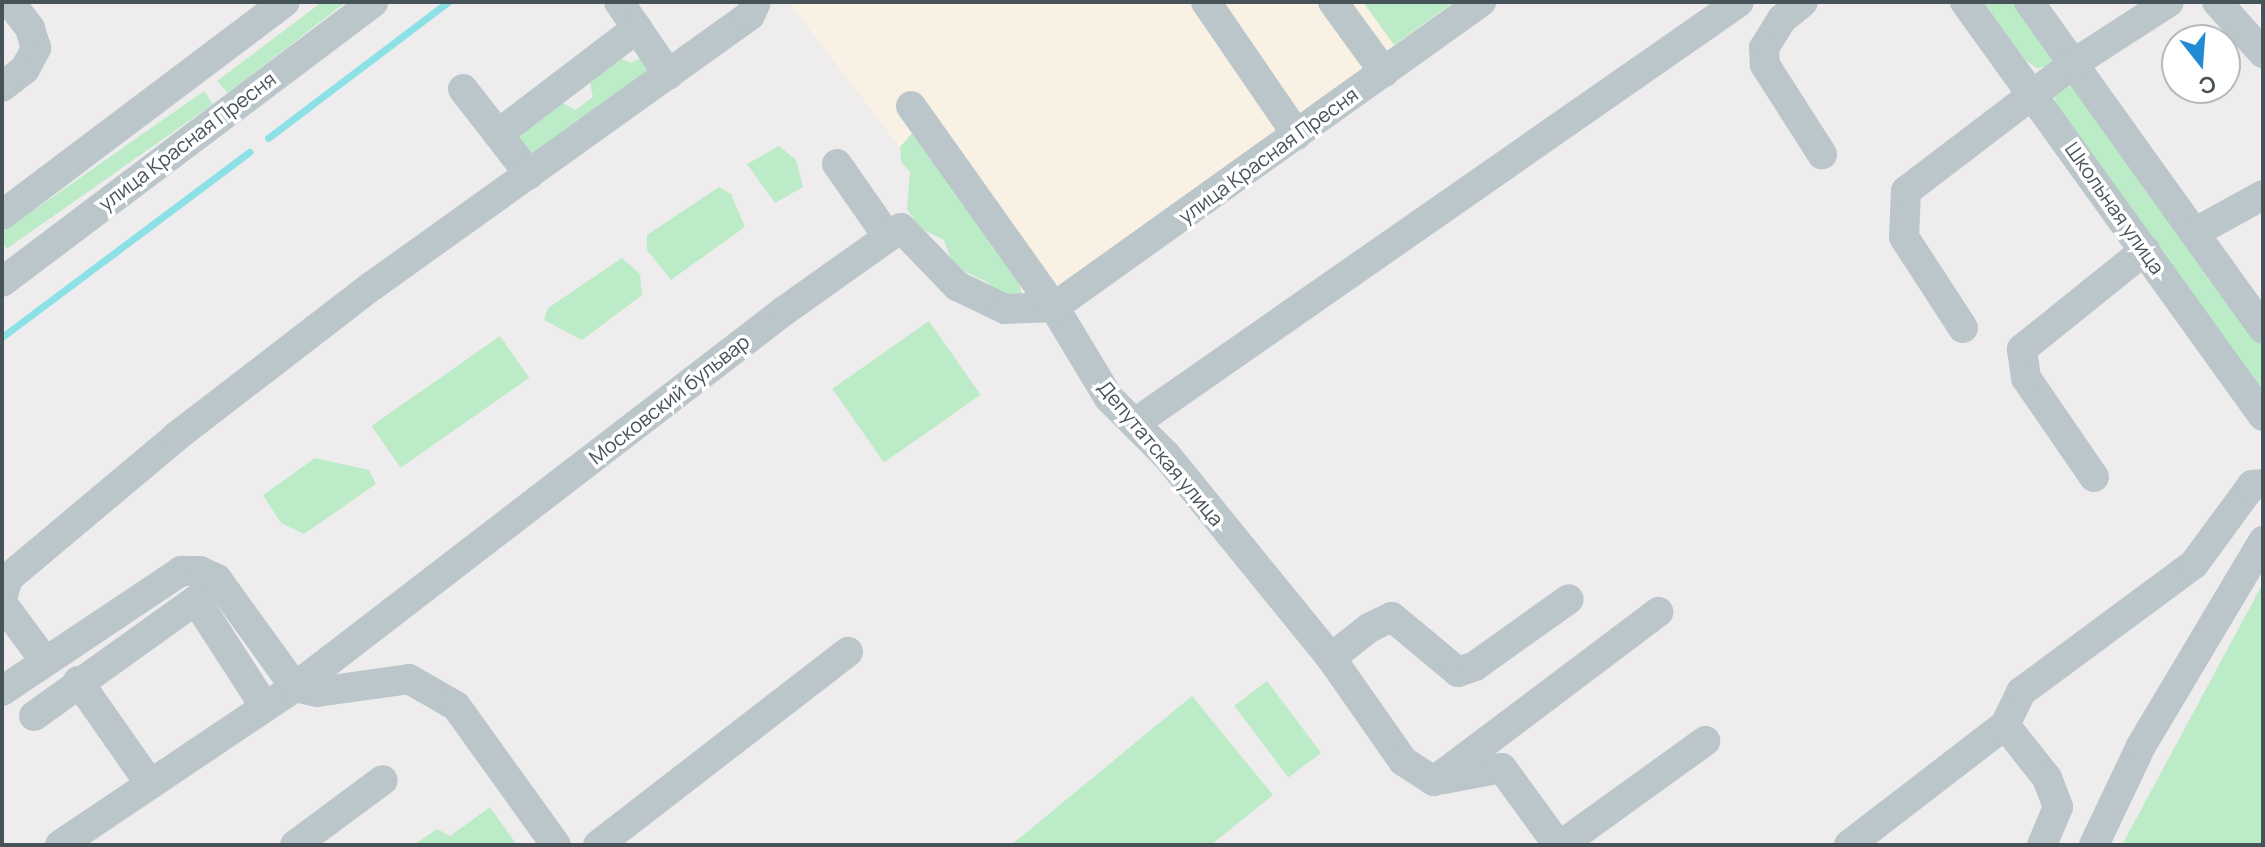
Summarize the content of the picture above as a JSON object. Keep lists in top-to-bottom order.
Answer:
{
  "streets": {
    "street": [
      "улица Красная Пресня",
      "Школьная улица",
      "Московский бульвар",
      "Депутатская улица"
    ]
  },
  "crossings": [
    ["улица Красная Пресня", "Депутатская улица"]
  ],
  "north": "bottom"
}
